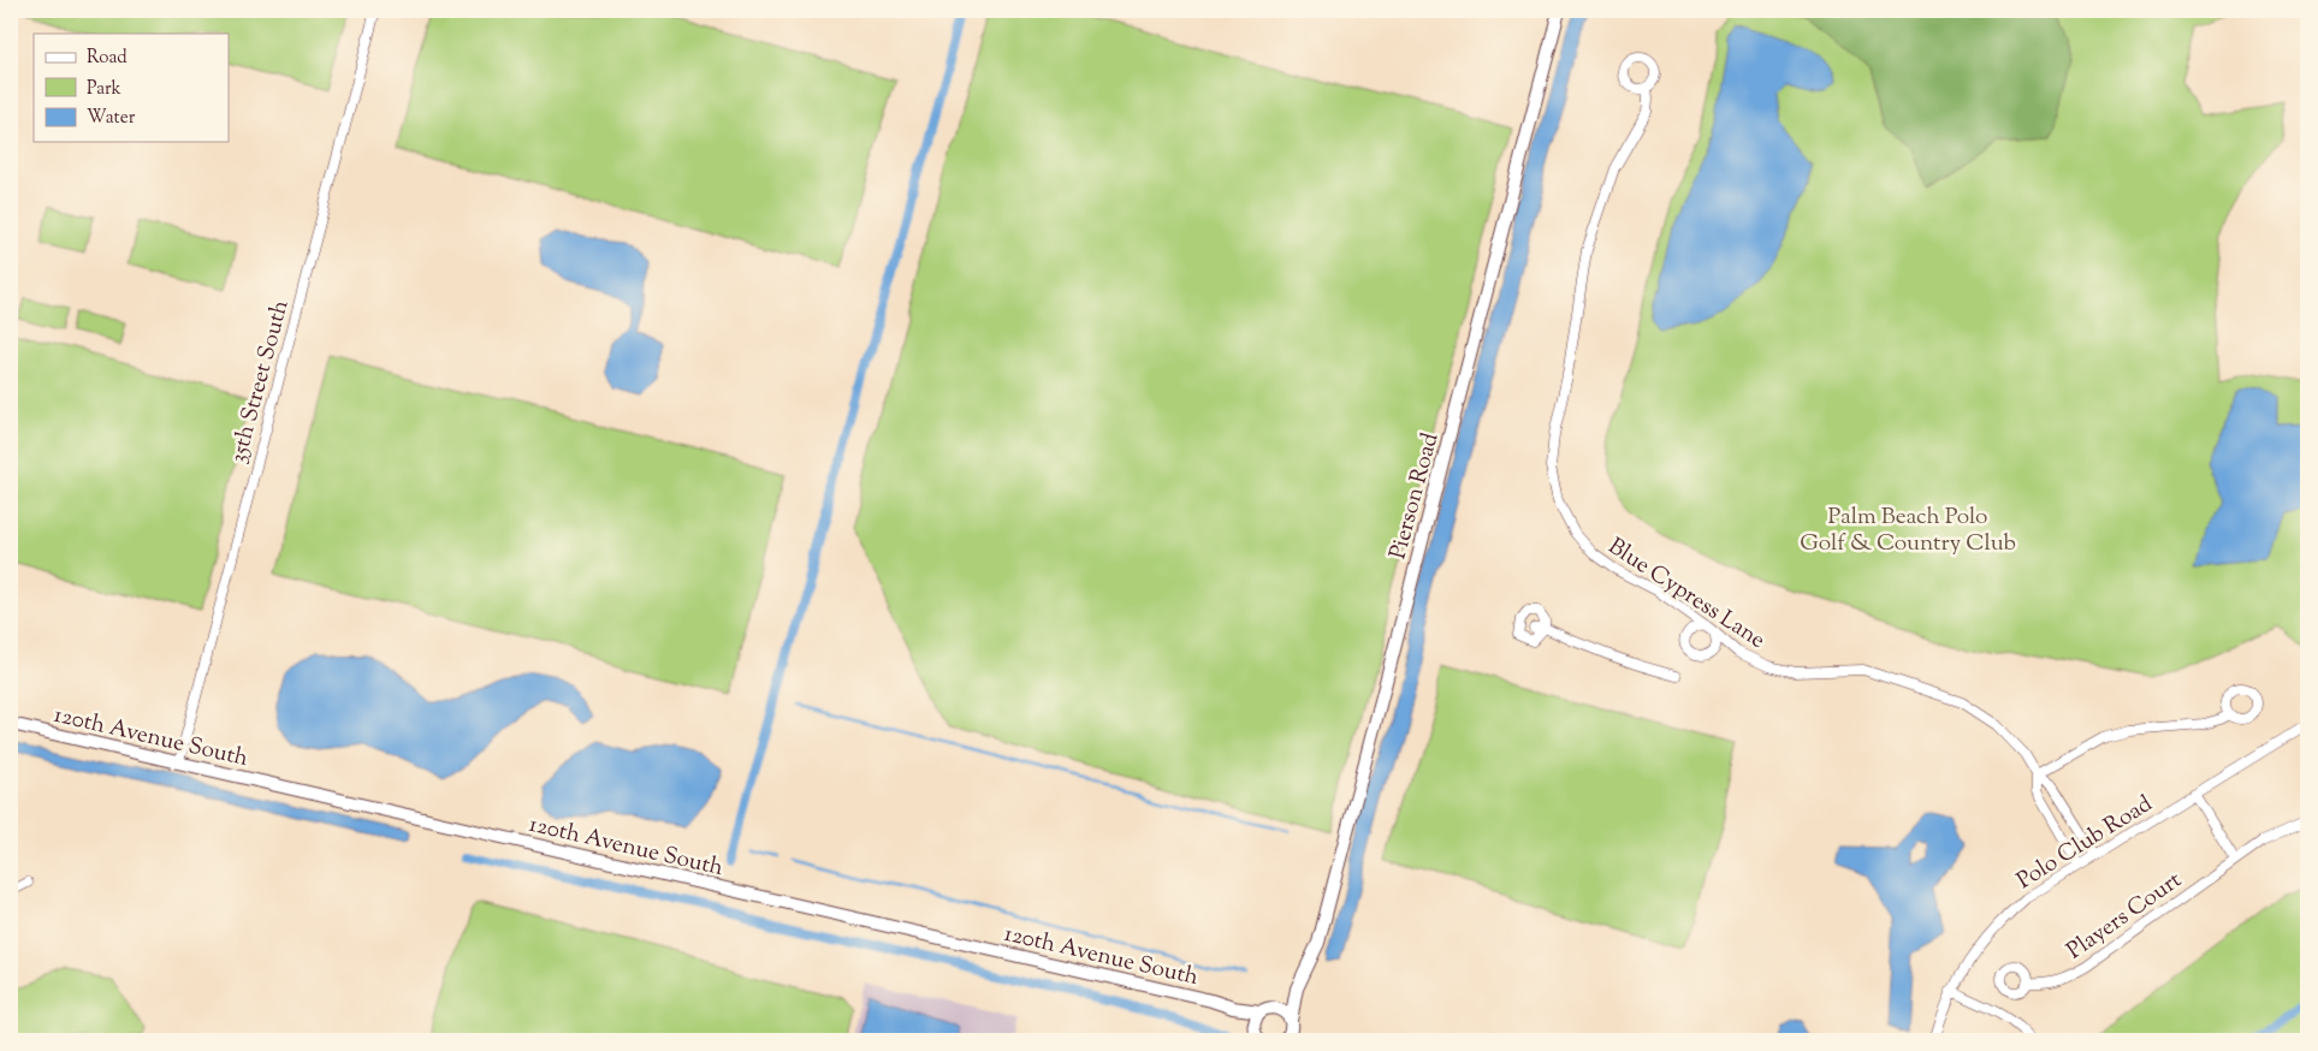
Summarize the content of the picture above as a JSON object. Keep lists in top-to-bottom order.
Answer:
{
  "streets": {
    "street": [
      "35th Street South",
      "Pierson Road",
      "Blue Cypress Lane",
      "120th Avenue South",
      "Polo Club Road",
      "Players Court"
    ]
  },
  "crossings": [
    ["35th Street South", "120th Avenue South"],
    ["Blue Cypress Lane", "Polo Club Road"]
  ],
  "parks": ["Palm Beach Polo Golf & Country Club"],
  "legend": ["Road", "Park", "Water"]
}
